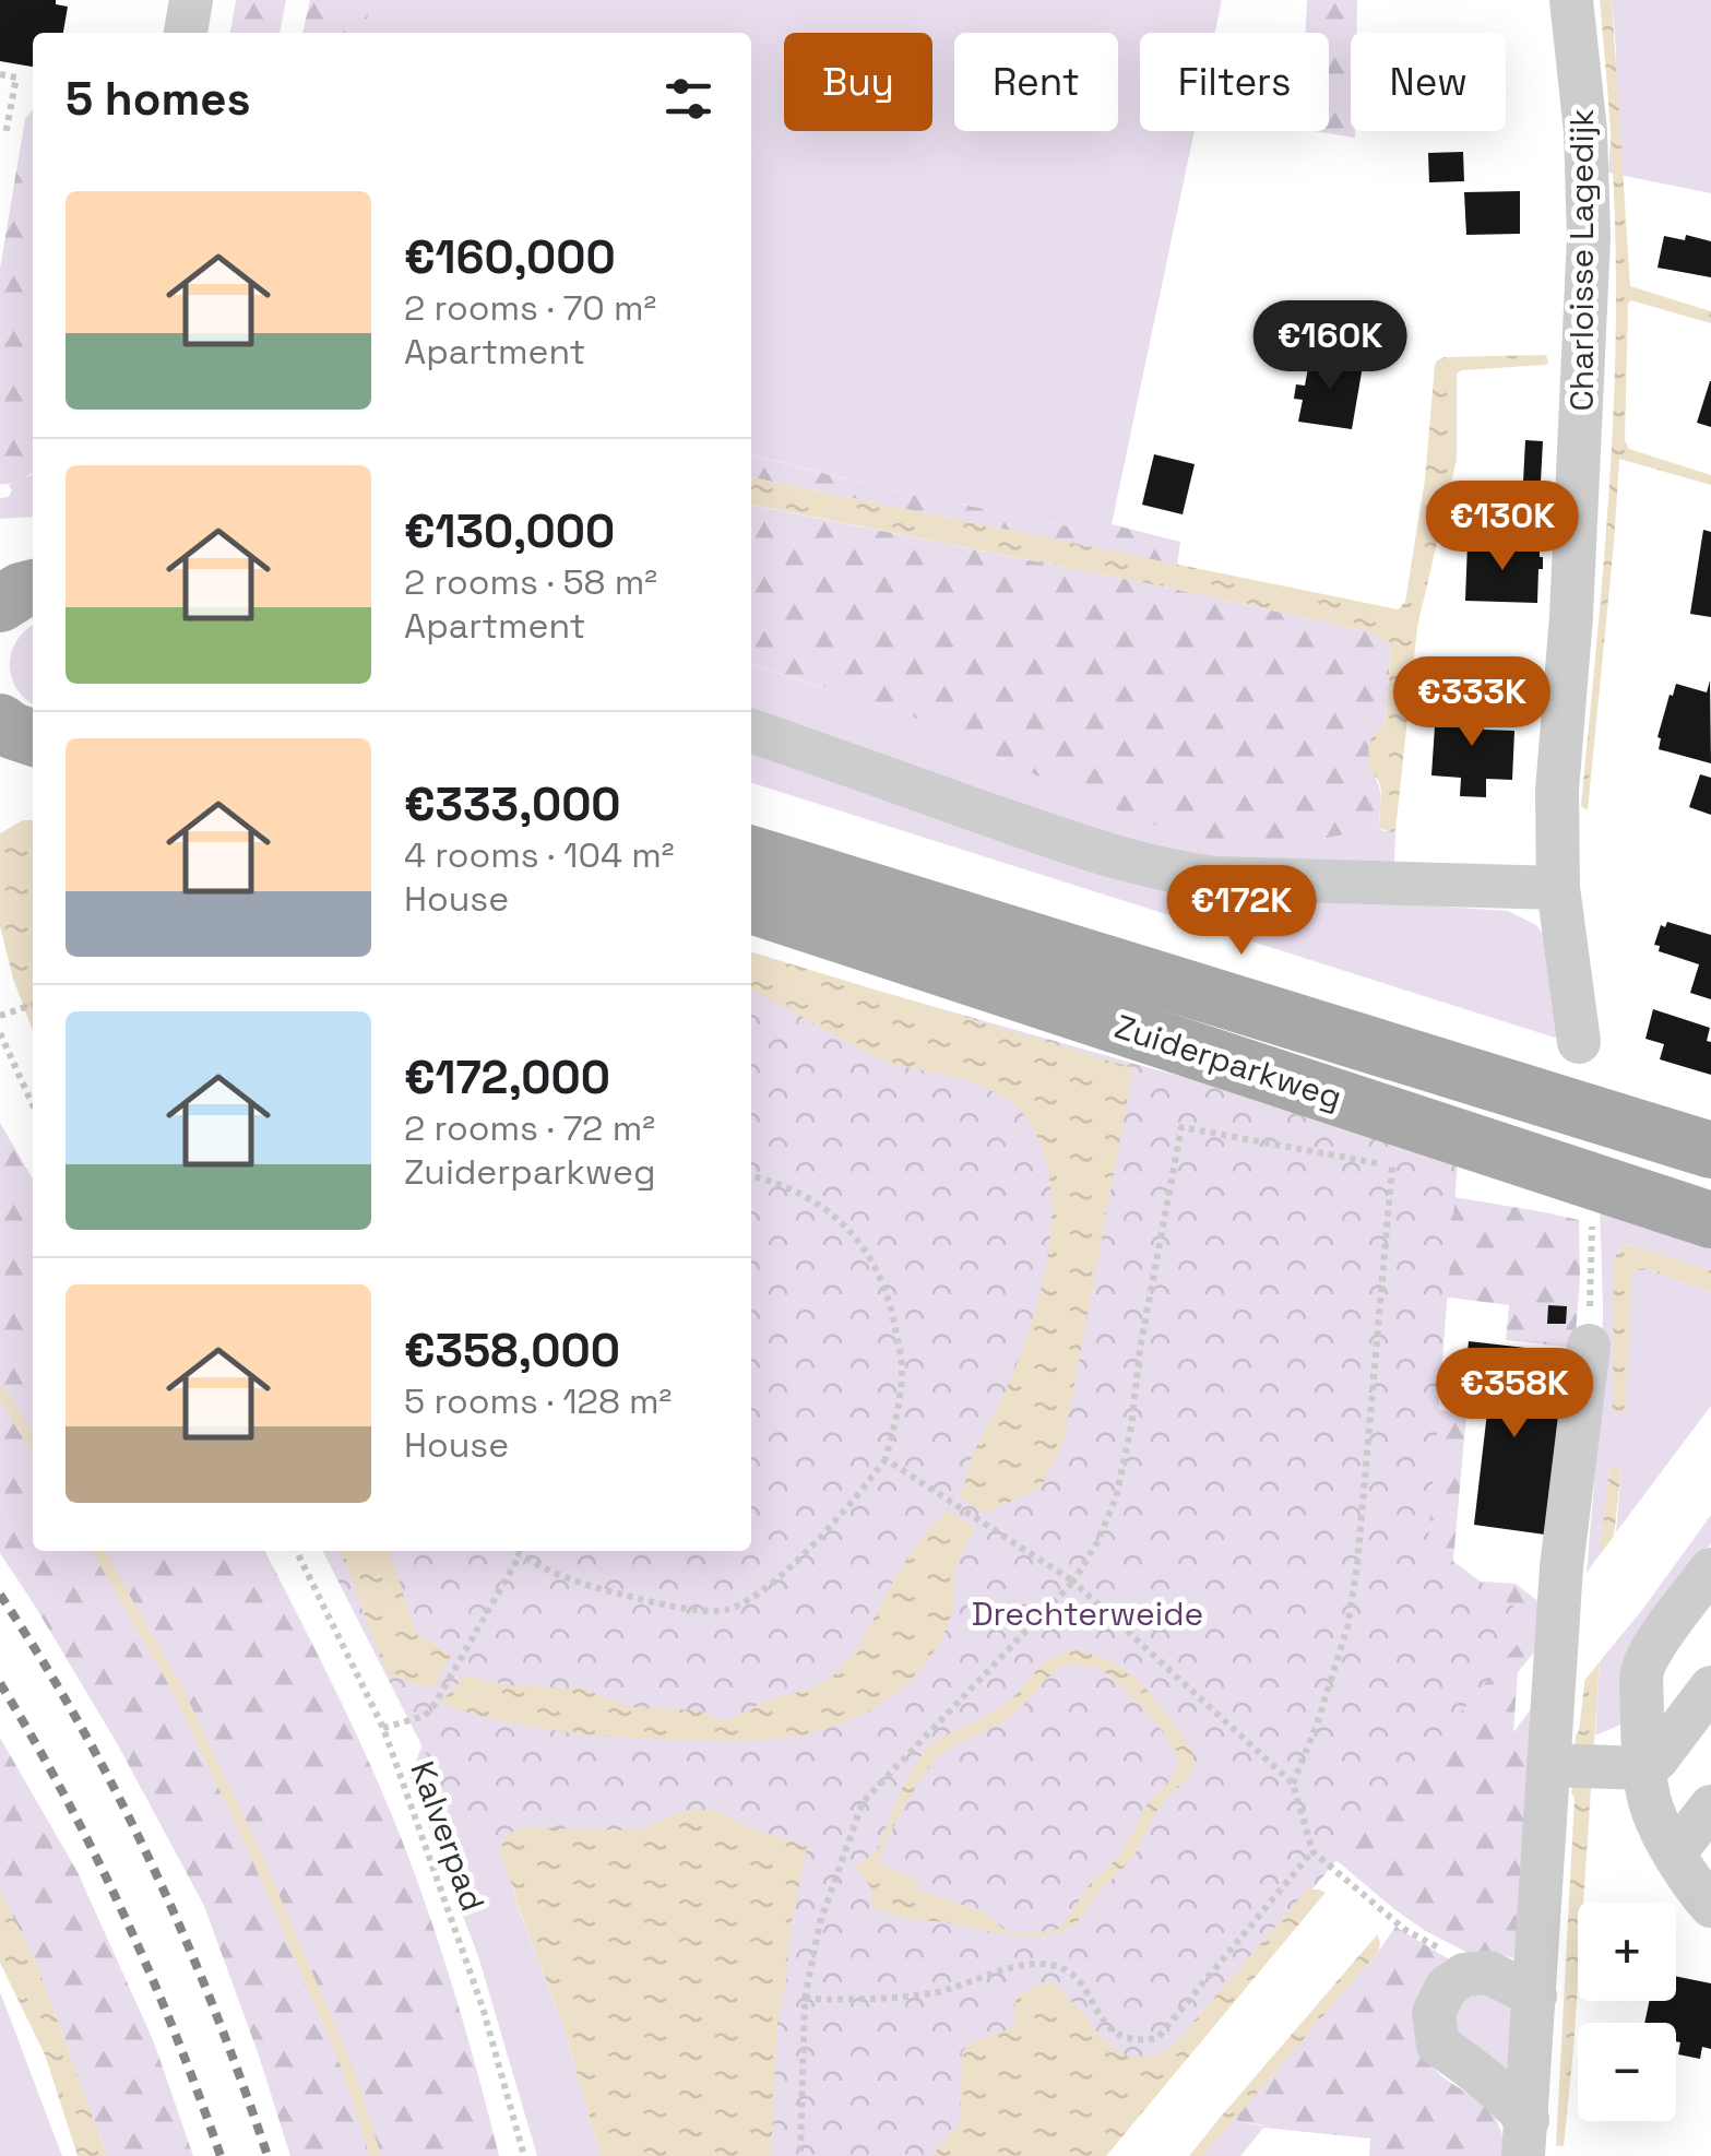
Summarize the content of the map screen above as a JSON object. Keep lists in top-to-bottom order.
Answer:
{
  "streets": {
    "main road": ["Zuiderparkweg"],
    "street": ["Charloisse Lagedijk"],
    "path": ["Kalverpad"]
  },
  "parks": ["Drechterweide"],
  "page": {
    "chip": [
      "Buy",
      "Rent",
      "Filters",
      "New"
    ],
    "heading": "5 homes",
    "list": [
      {
        "name": "€160,000",
        "note": "2 rooms · 70 m² · Apartment"
      },
      {
        "name": "€130,000",
        "note": "2 rooms · 58 m² · Apartment"
      },
      {
        "name": "€333,000",
        "note": "4 rooms · 104 m² · House"
      },
      {
        "name": "€172,000",
        "note": "2 rooms · 72 m² · Zuiderparkweg"
      },
      {
        "name": "€358,000",
        "note": "5 rooms · 128 m² · House"
      }
    ],
    "price": [
      "€160K",
      "€130K",
      "€333K",
      "€172K",
      "€358K"
    ],
    "map_buttons": ["+", "−"]
  }
}
